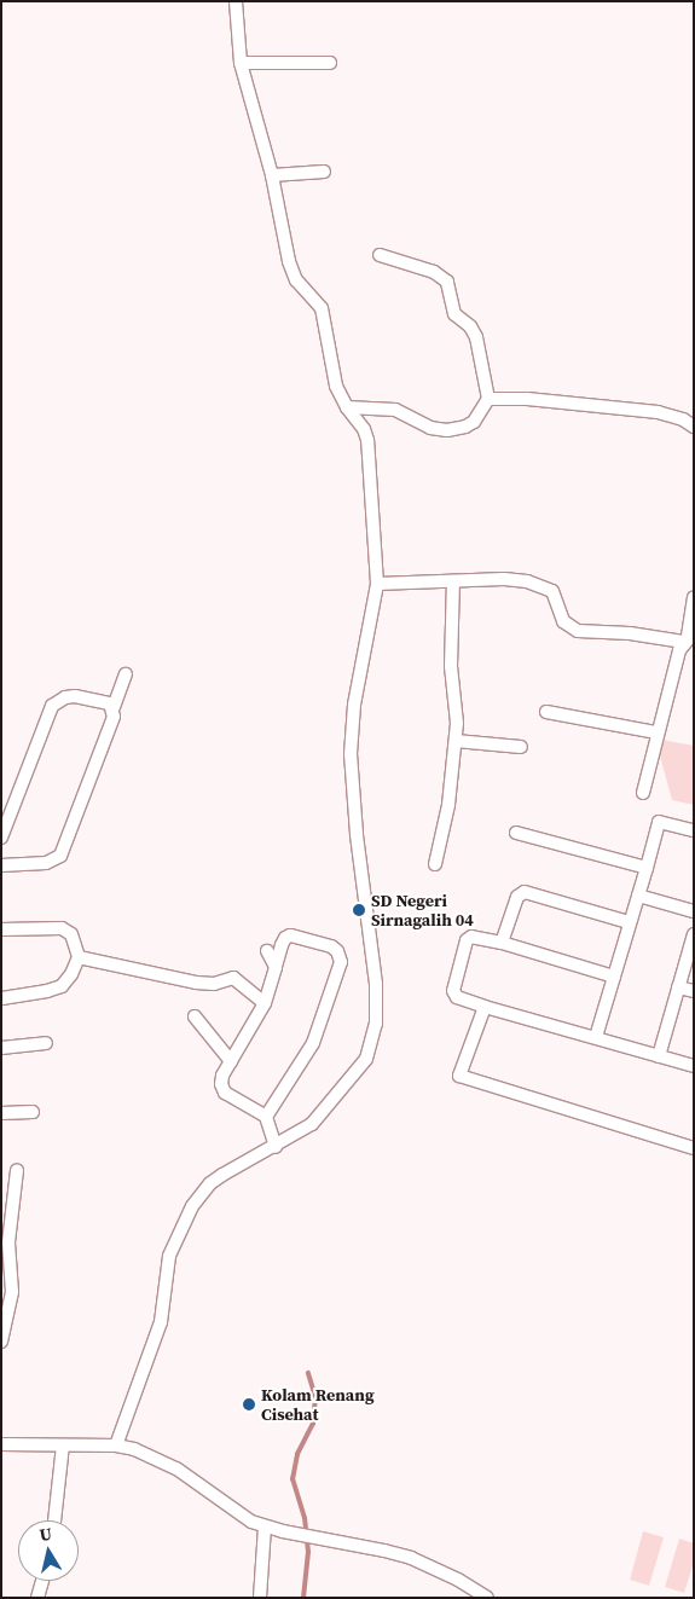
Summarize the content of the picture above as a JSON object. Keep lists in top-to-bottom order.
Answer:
{
  "places": ["SD Negeri Sirnagalih 04", "Kolam Renang Cisehat"],
  "north": "top"
}
